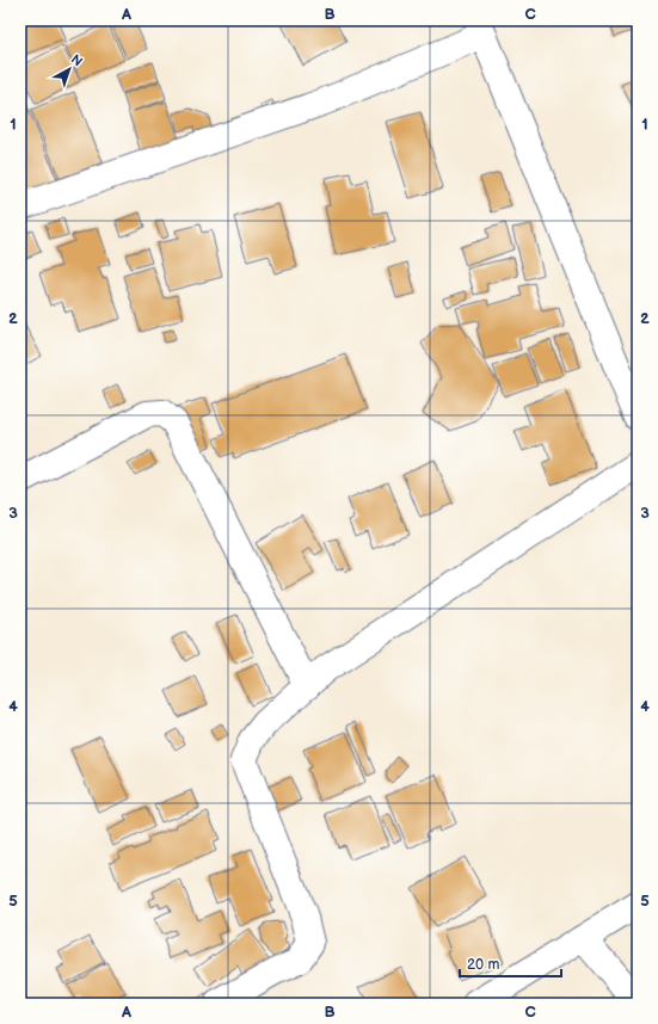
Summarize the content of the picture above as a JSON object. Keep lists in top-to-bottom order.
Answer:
{
  "scale_bar": "20 m",
  "north": "top right",
  "grid": {
    "columns": ["A", "B", "C"],
    "rows": [
      "1",
      "2",
      "3",
      "4",
      "5"
    ]
  }
}
